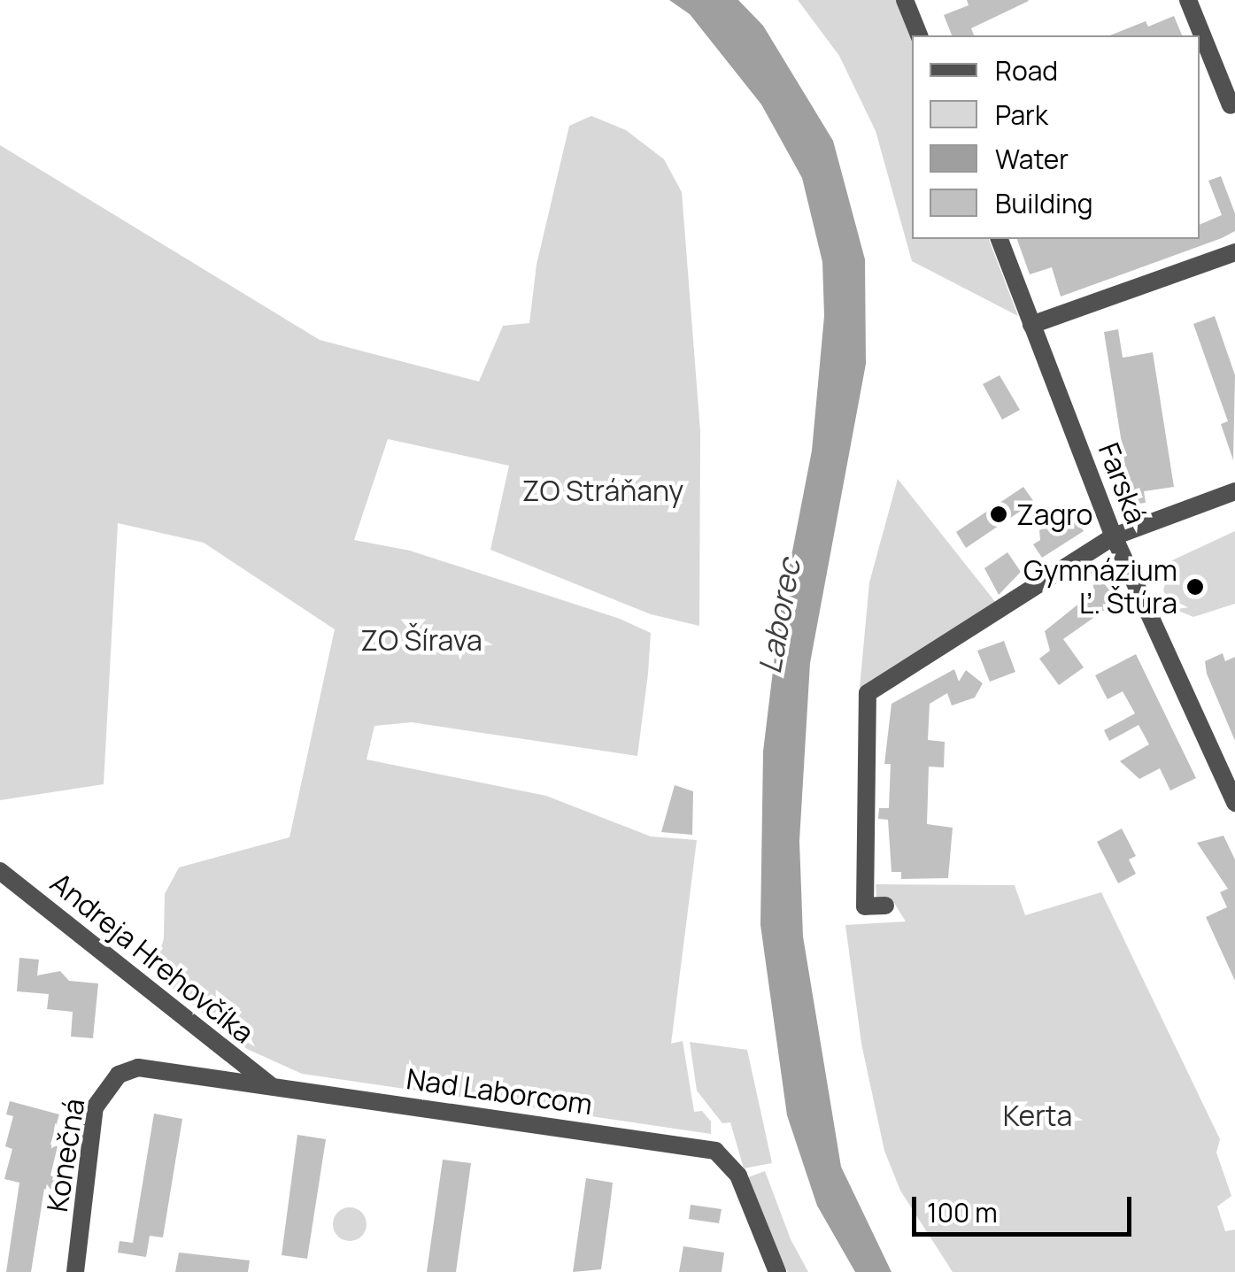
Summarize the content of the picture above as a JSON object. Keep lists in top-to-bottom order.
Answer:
{
  "streets": {
    "street": [
      "Farská",
      "Andreja Hrehovčíka",
      "Nad Laborcom",
      "Konečná"
    ]
  },
  "crossings": [
    ["Andreja Hrehovčíka", "Nad Laborcom"],
    ["Nad Laborcom", "Konečná"]
  ],
  "water": ["Laborec"],
  "parks": ["ZO Stráňany", "ZO Šírava", "Kerta"],
  "places": ["Zagro", "Gymnázium Ľ. Štúra"],
  "legend": [
    "Road",
    "Park",
    "Water",
    "Building"
  ],
  "scale_bar": "100 m"
}
